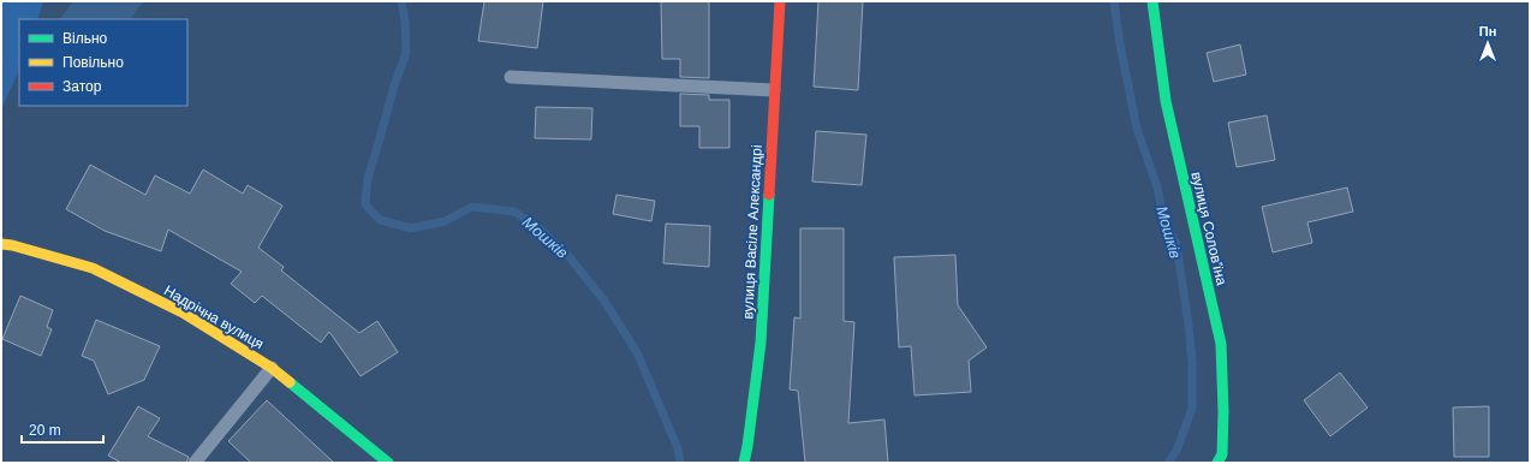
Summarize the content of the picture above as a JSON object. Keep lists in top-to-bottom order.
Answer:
{
  "streets": {
    "street": ["вулиця Солов'їна", "вулиця Васіле Александрі", "Надрічна вулиця"]
  },
  "water": ["Мошків"],
  "legend": ["Вільно", "Повільно", "Затор"],
  "scale_bar": "20 m",
  "north": "top"
}
